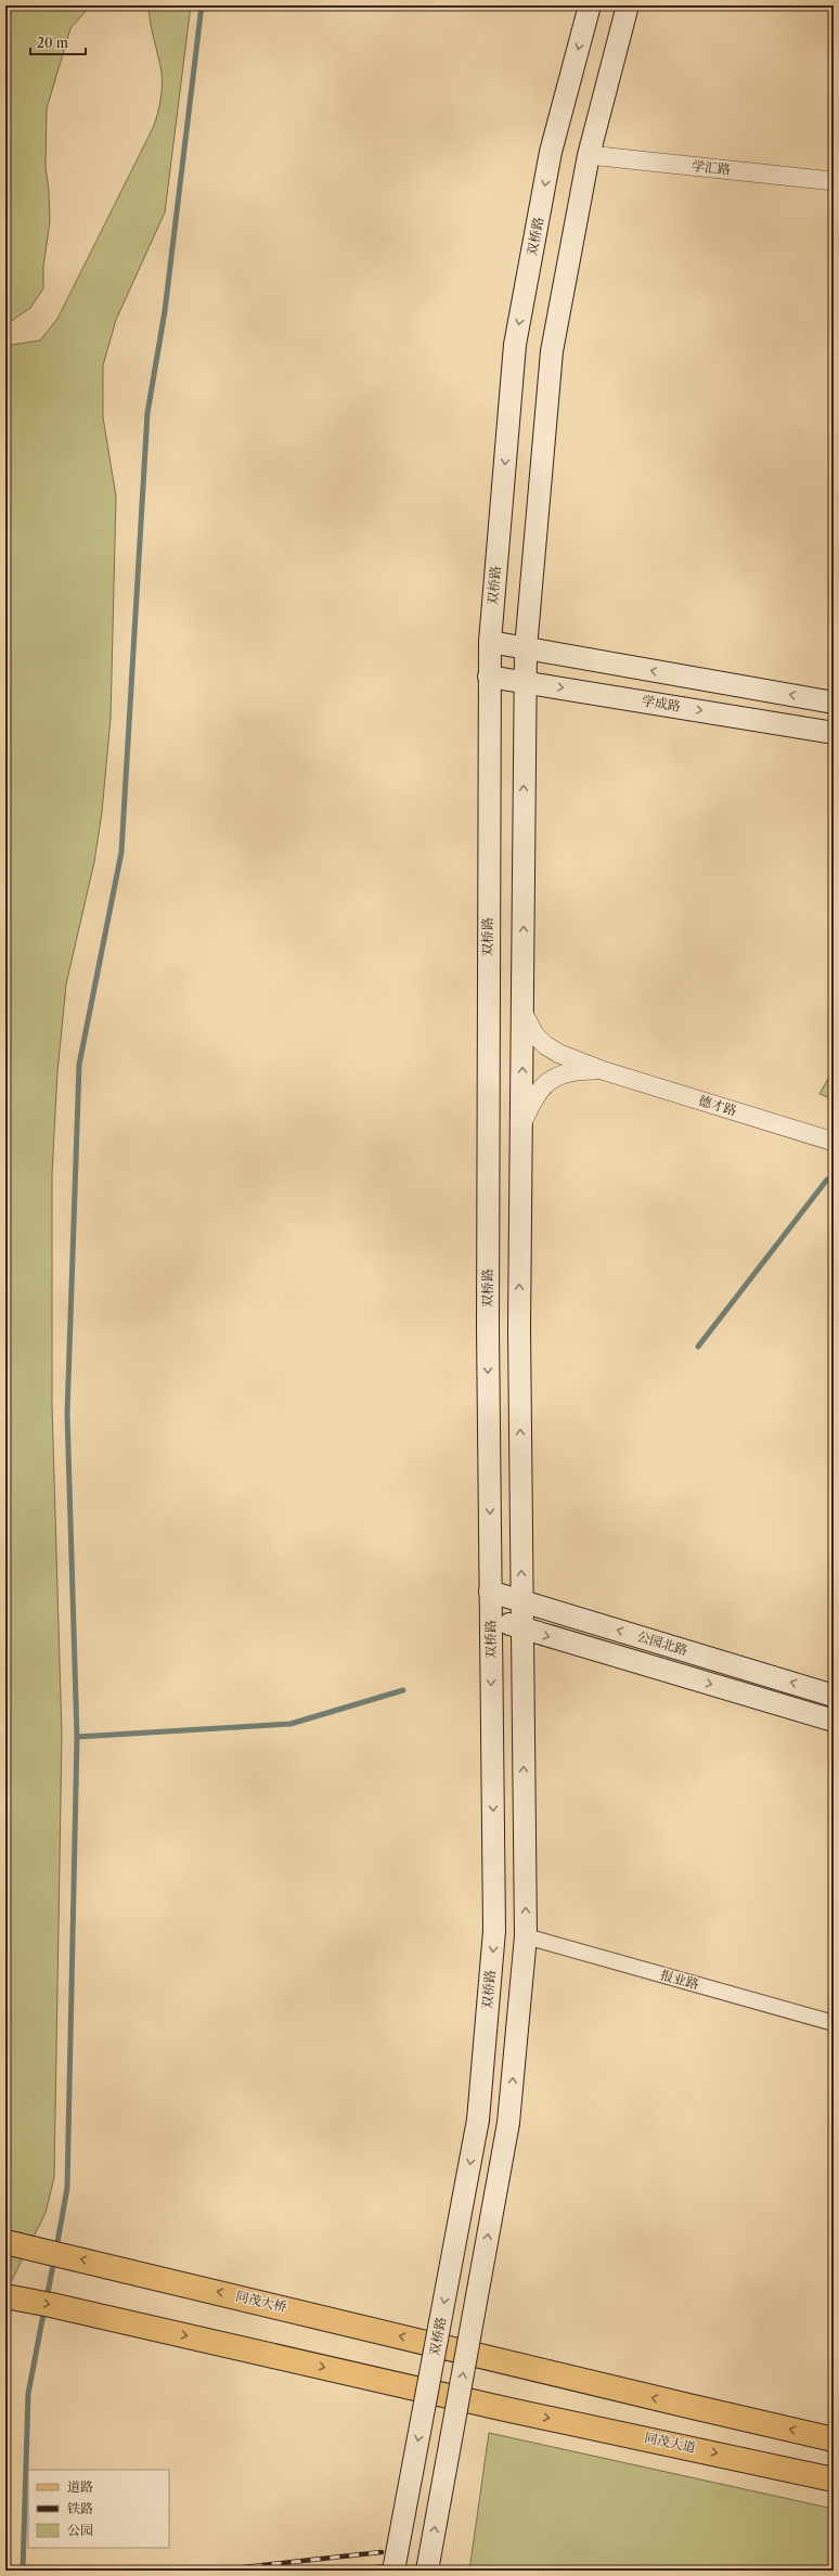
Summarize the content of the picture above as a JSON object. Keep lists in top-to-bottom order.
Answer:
{
  "streets": {
    "main road": [
      "双桥路",
      "学成路",
      "公园北路",
      "同茂大桥",
      "同茂大道"
    ],
    "street": ["学汇路", "德才路", "报业路"]
  },
  "crossings": [
    ["双桥路", "学成路"],
    ["双桥路", "公园北路"]
  ],
  "one_way": ["同茂大桥", "同茂大道"],
  "legend": ["道路", "铁路", "公园"],
  "scale_bar": "20 m"
}
